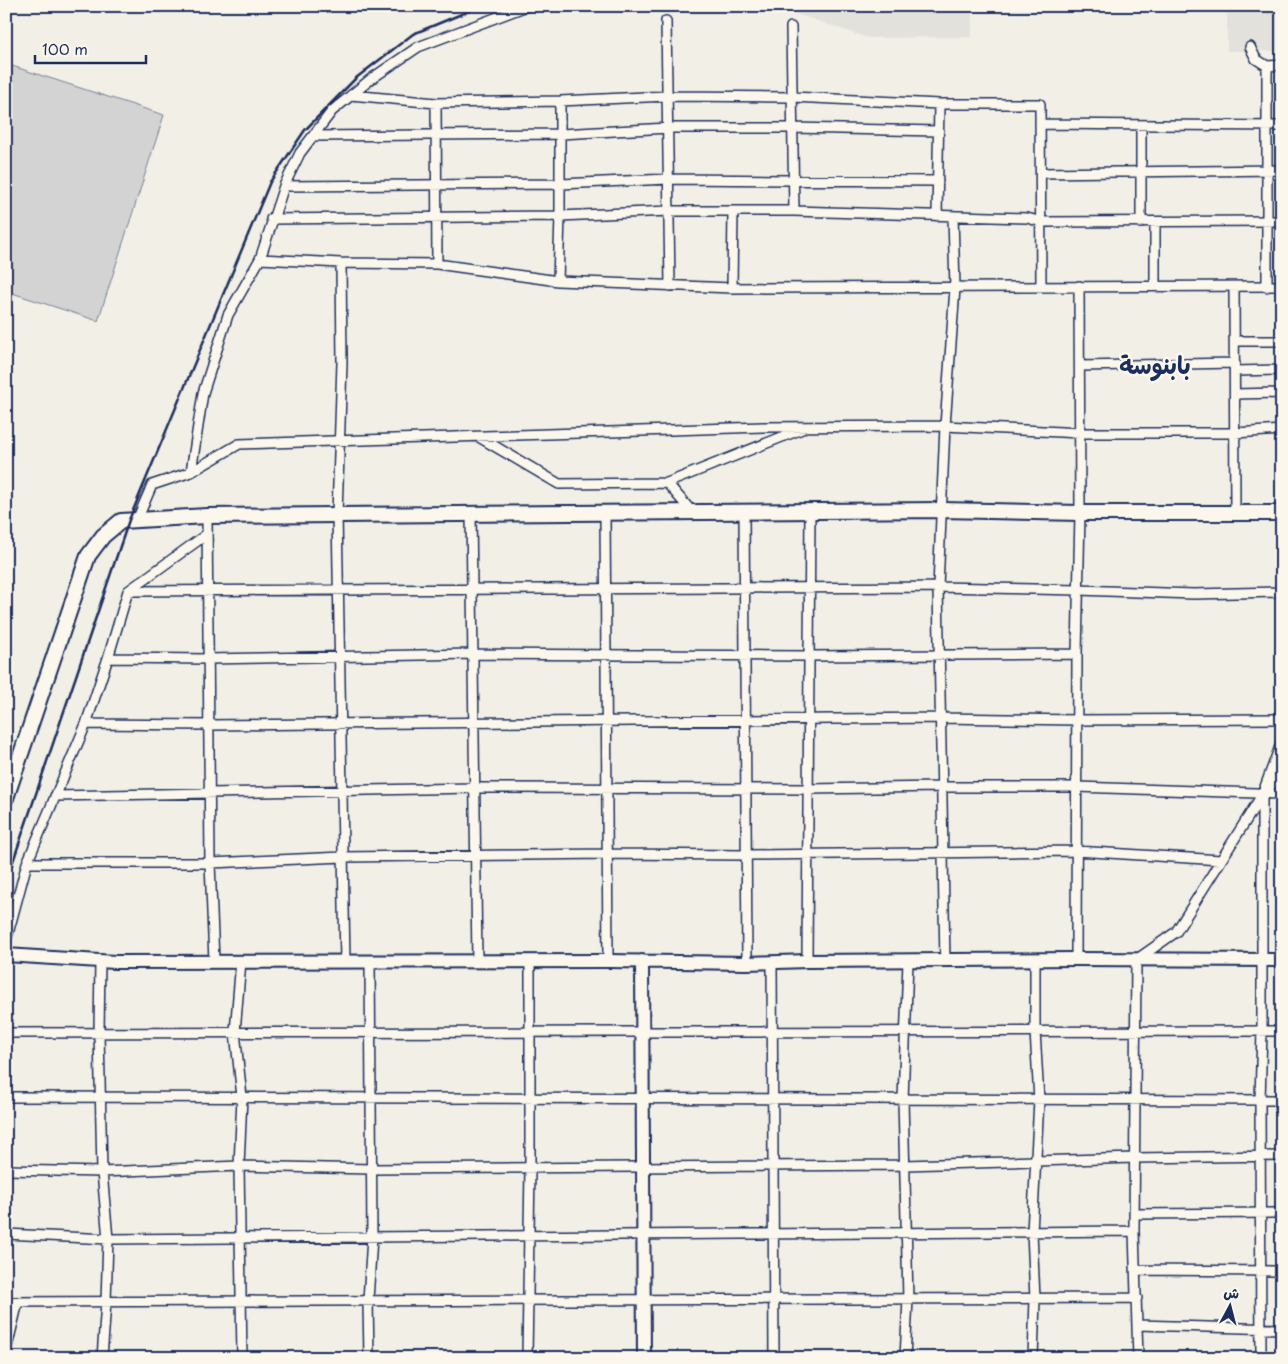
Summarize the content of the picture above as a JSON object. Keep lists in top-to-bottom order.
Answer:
{
  "districts": ["بابنوسة"],
  "scale_bar": "100 m",
  "north": "top"
}
